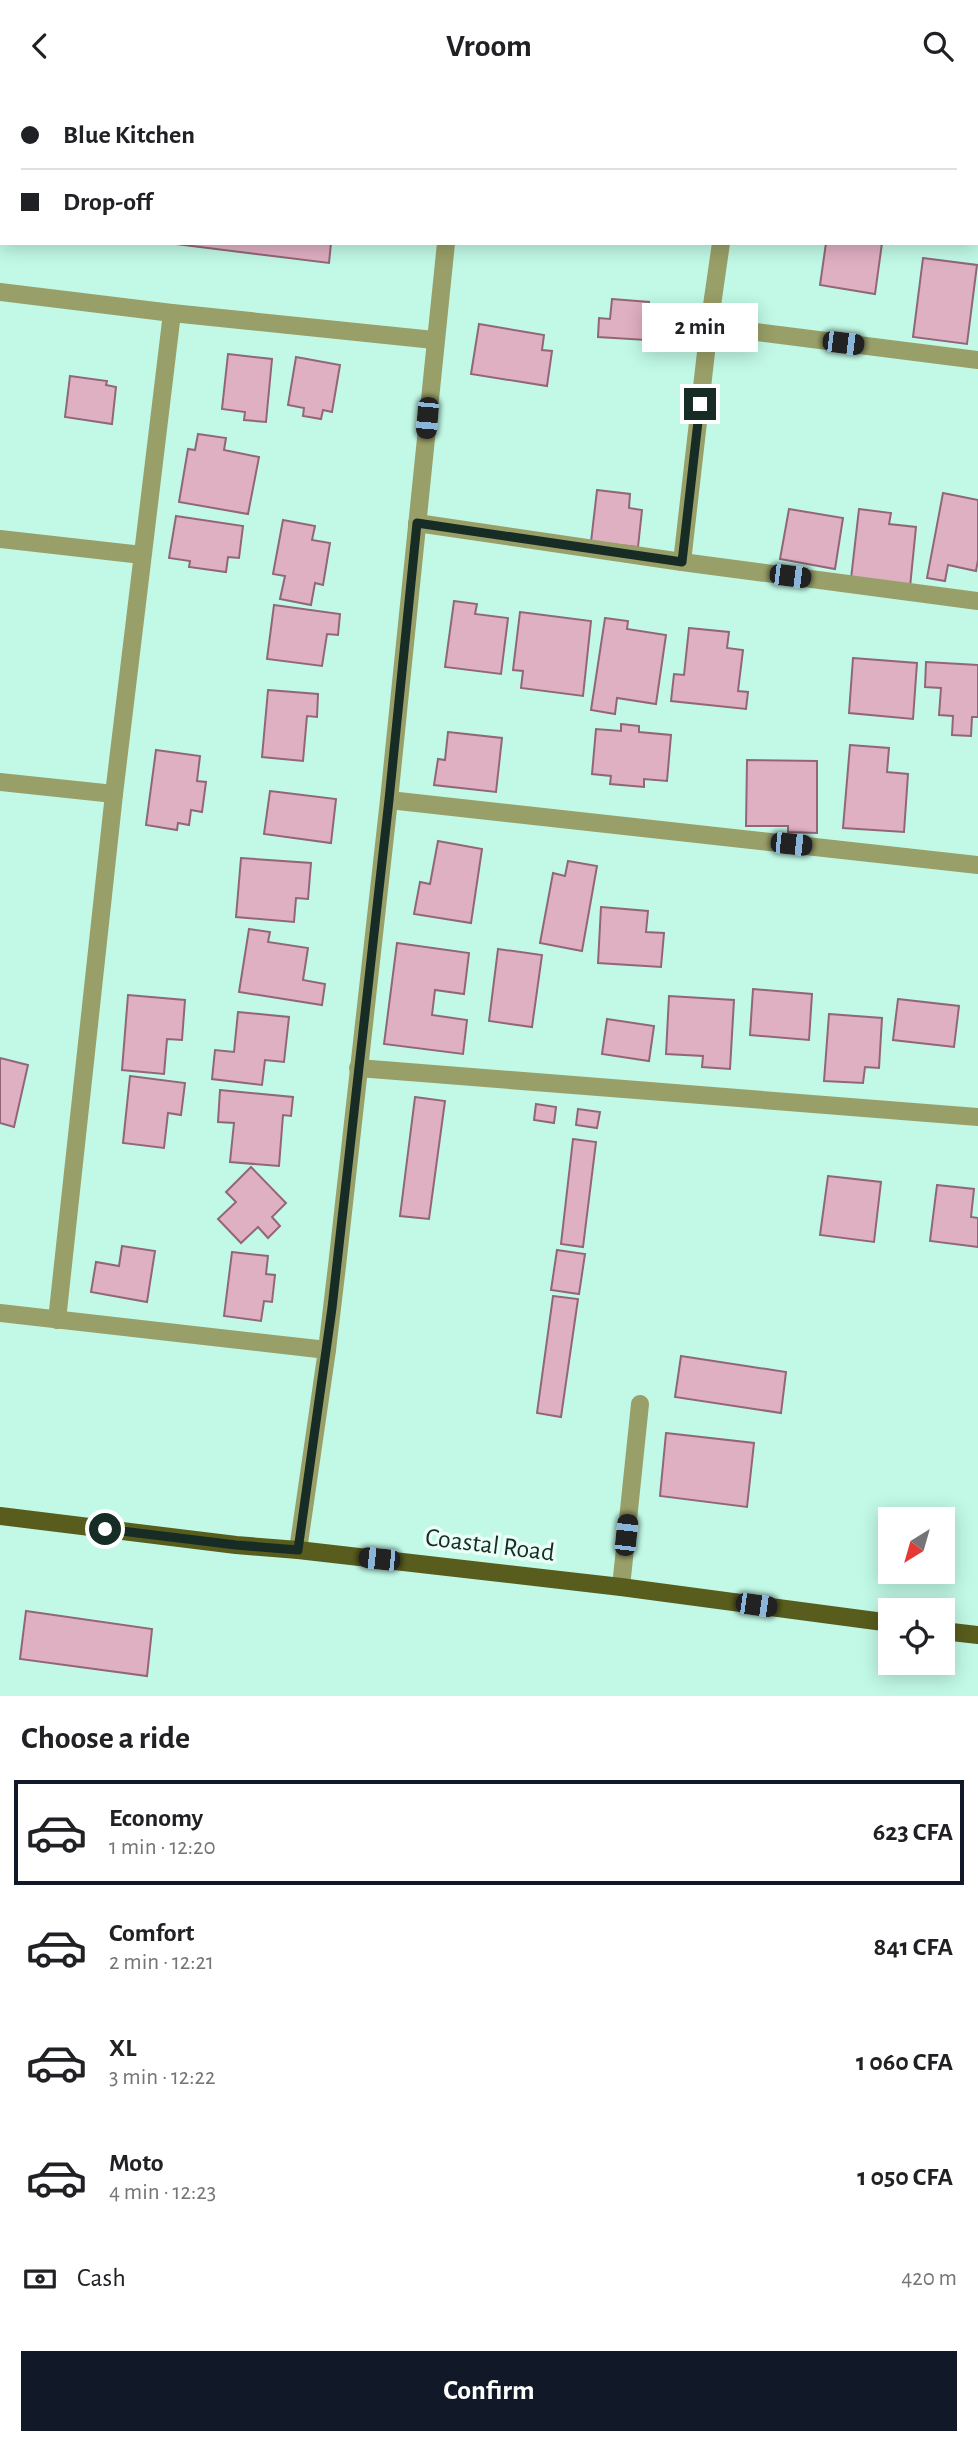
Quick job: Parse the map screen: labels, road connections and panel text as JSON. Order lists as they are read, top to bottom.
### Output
{
  "streets": {
    "main road": ["Coastal Road"]
  },
  "north": "bottom left",
  "page": {
    "header": "Vroom",
    "banner": ["Blue Kitchen", "Drop-off"],
    "bubble": "2 min",
    "heading": "Choose a ride",
    "list": [
      {
        "name": "Economy",
        "note": "1 min · 12:20",
        "value": "623 CFA"
      },
      {
        "name": "Comfort",
        "note": "2 min · 12:21",
        "value": "841 CFA"
      },
      {
        "name": "XL",
        "note": "3 min · 12:22",
        "value": "1 060 CFA"
      },
      {
        "name": "Moto",
        "note": "4 min · 12:23",
        "value": "1 050 CFA"
      }
    ],
    "pay": ["Cash", "420 m"],
    "buttons": "Confirm"
  }
}
